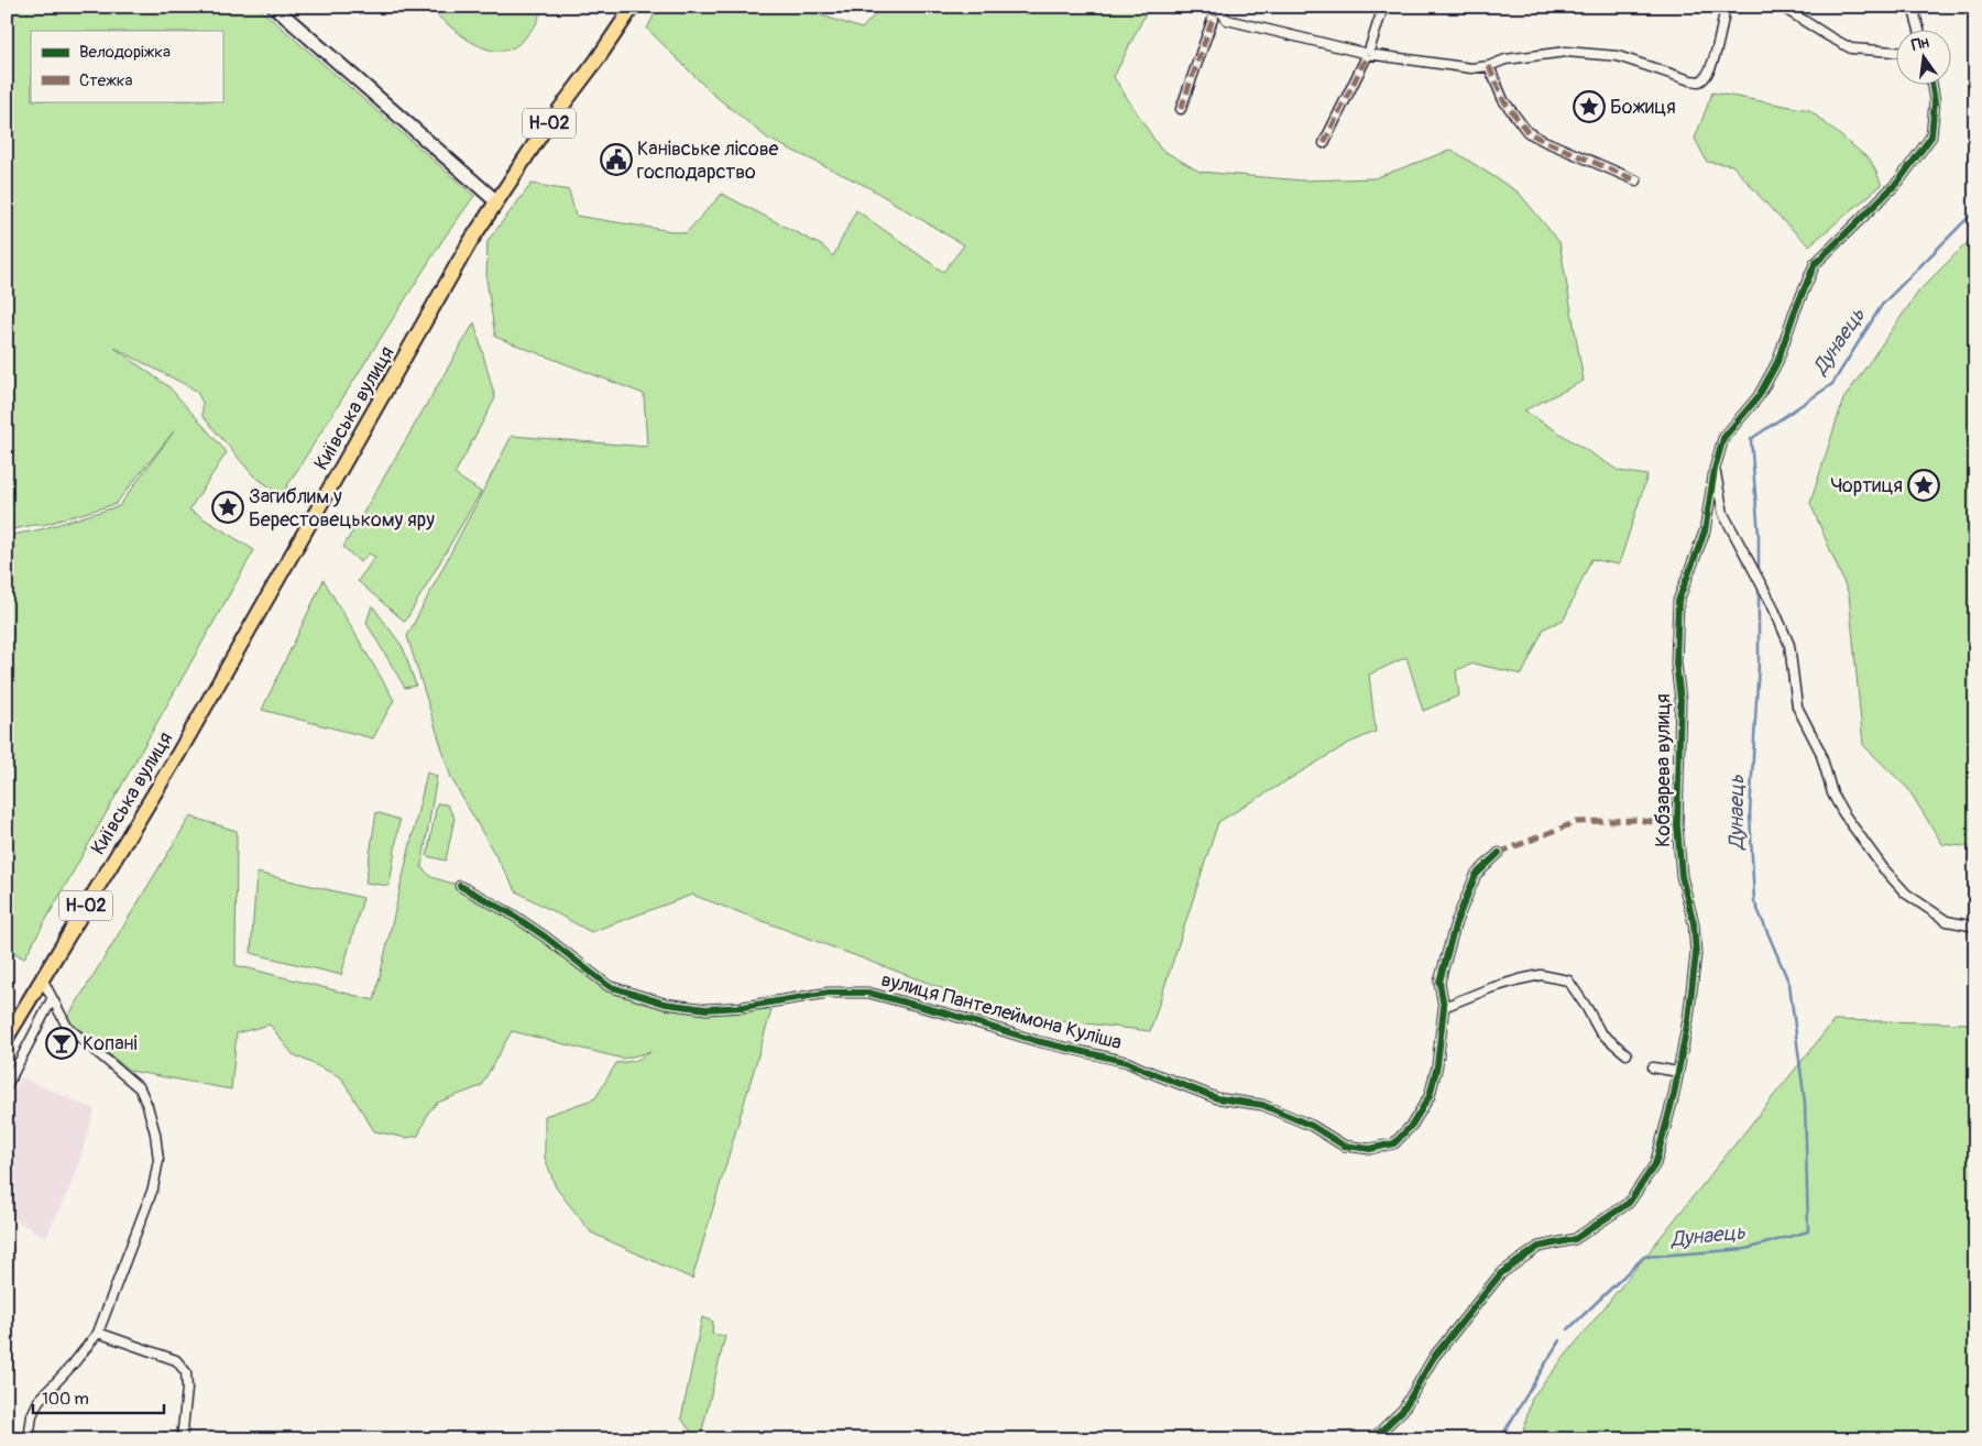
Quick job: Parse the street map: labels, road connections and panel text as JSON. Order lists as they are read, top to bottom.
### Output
{
  "streets": {
    "main road": ["Н-02", "Київська вулиця"],
    "street": ["Кобзарева вулиця", "вулиця Пантелеймона Куліша"]
  },
  "water": ["Дунаець"],
  "places": {
    "place": ["Божиця", "Чортиця", "Загиблим у Берестовецькому яру"],
    "public building": ["Канівське лісове господарство"],
    "bar": ["Копані"]
  },
  "legend": ["Велодоріжка", "Стежка"],
  "scale_bar": "100 m",
  "north": "top"
}
